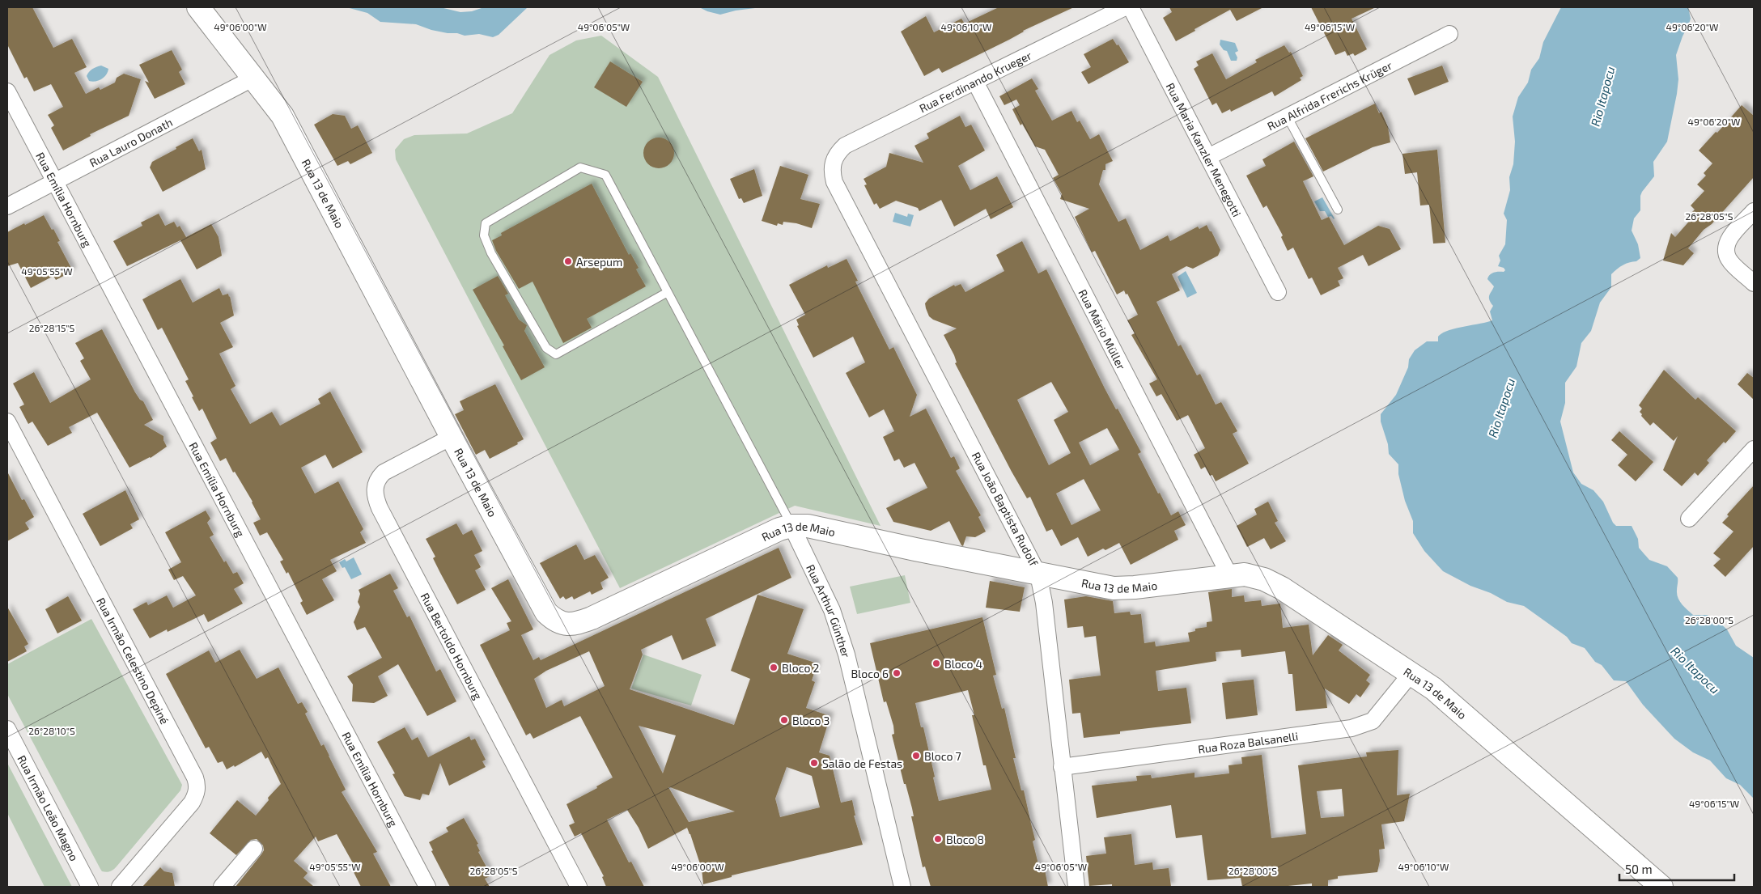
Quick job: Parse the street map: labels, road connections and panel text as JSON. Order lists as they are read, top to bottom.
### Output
{
  "streets": {
    "main road": ["Rua 13 de Maio"],
    "street": [
      "Rua Ferdinando Krueger",
      "Rua Alfrida Frerichs Krüger",
      "Rua Lauro Donath",
      "Rua Maria Kanzler Menegotti",
      "Rua Emília Hornburg",
      "Rua Mário Müller",
      "Rua João Baptista Rudolf",
      "Rua Arthur Günther",
      "Rua Bertoldo Hornburg",
      "Rua Irmão Celestino Depiné",
      "Rua Roza Balsanelli",
      "Rua Irmão Leão Magno"
    ]
  },
  "crossings": [
    ["Rua Ferdinando Krueger", "Rua Mário Müller"],
    ["Rua Ferdinando Krueger", "Rua João Baptista Rudolf"],
    ["Rua Alfrida Frerichs Krüger", "Rua Maria Kanzler Menegotti"],
    ["Rua Lauro Donath", "Rua 13 de Maio"],
    ["Rua Lauro Donath", "Rua Emília Hornburg"],
    ["Rua 13 de Maio", "Rua Mário Müller"],
    ["Rua 13 de Maio", "Rua João Baptista Rudolf"],
    ["Rua 13 de Maio", "Rua Arthur Günther"],
    ["Rua 13 de Maio", "Rua Bertoldo Hornburg"],
    ["Rua 13 de Maio", "Rua Roza Balsanelli"],
    ["Rua João Baptista Rudolf", "Rua Roza Balsanelli"]
  ],
  "water": ["Rio Itapocu"],
  "places": [
    "Arsepum",
    "Bloco 4",
    "Bloco 2",
    "Bloco 6",
    "Bloco 3",
    "Bloco 7",
    "Salão de Festas",
    "Bloco 8"
  ],
  "scale_bar": "50 m",
  "coordinates": [
    "49°06'00\"W",
    "49°06'05\"W",
    "49°06'10\"W",
    "49°06'15\"W",
    "49°06'20\"W",
    "26°28'05\"S",
    "49°05'55\"W",
    "26°28'15\"S",
    "26°28'00\"S",
    "26°28'10\"S"
  ]
}
